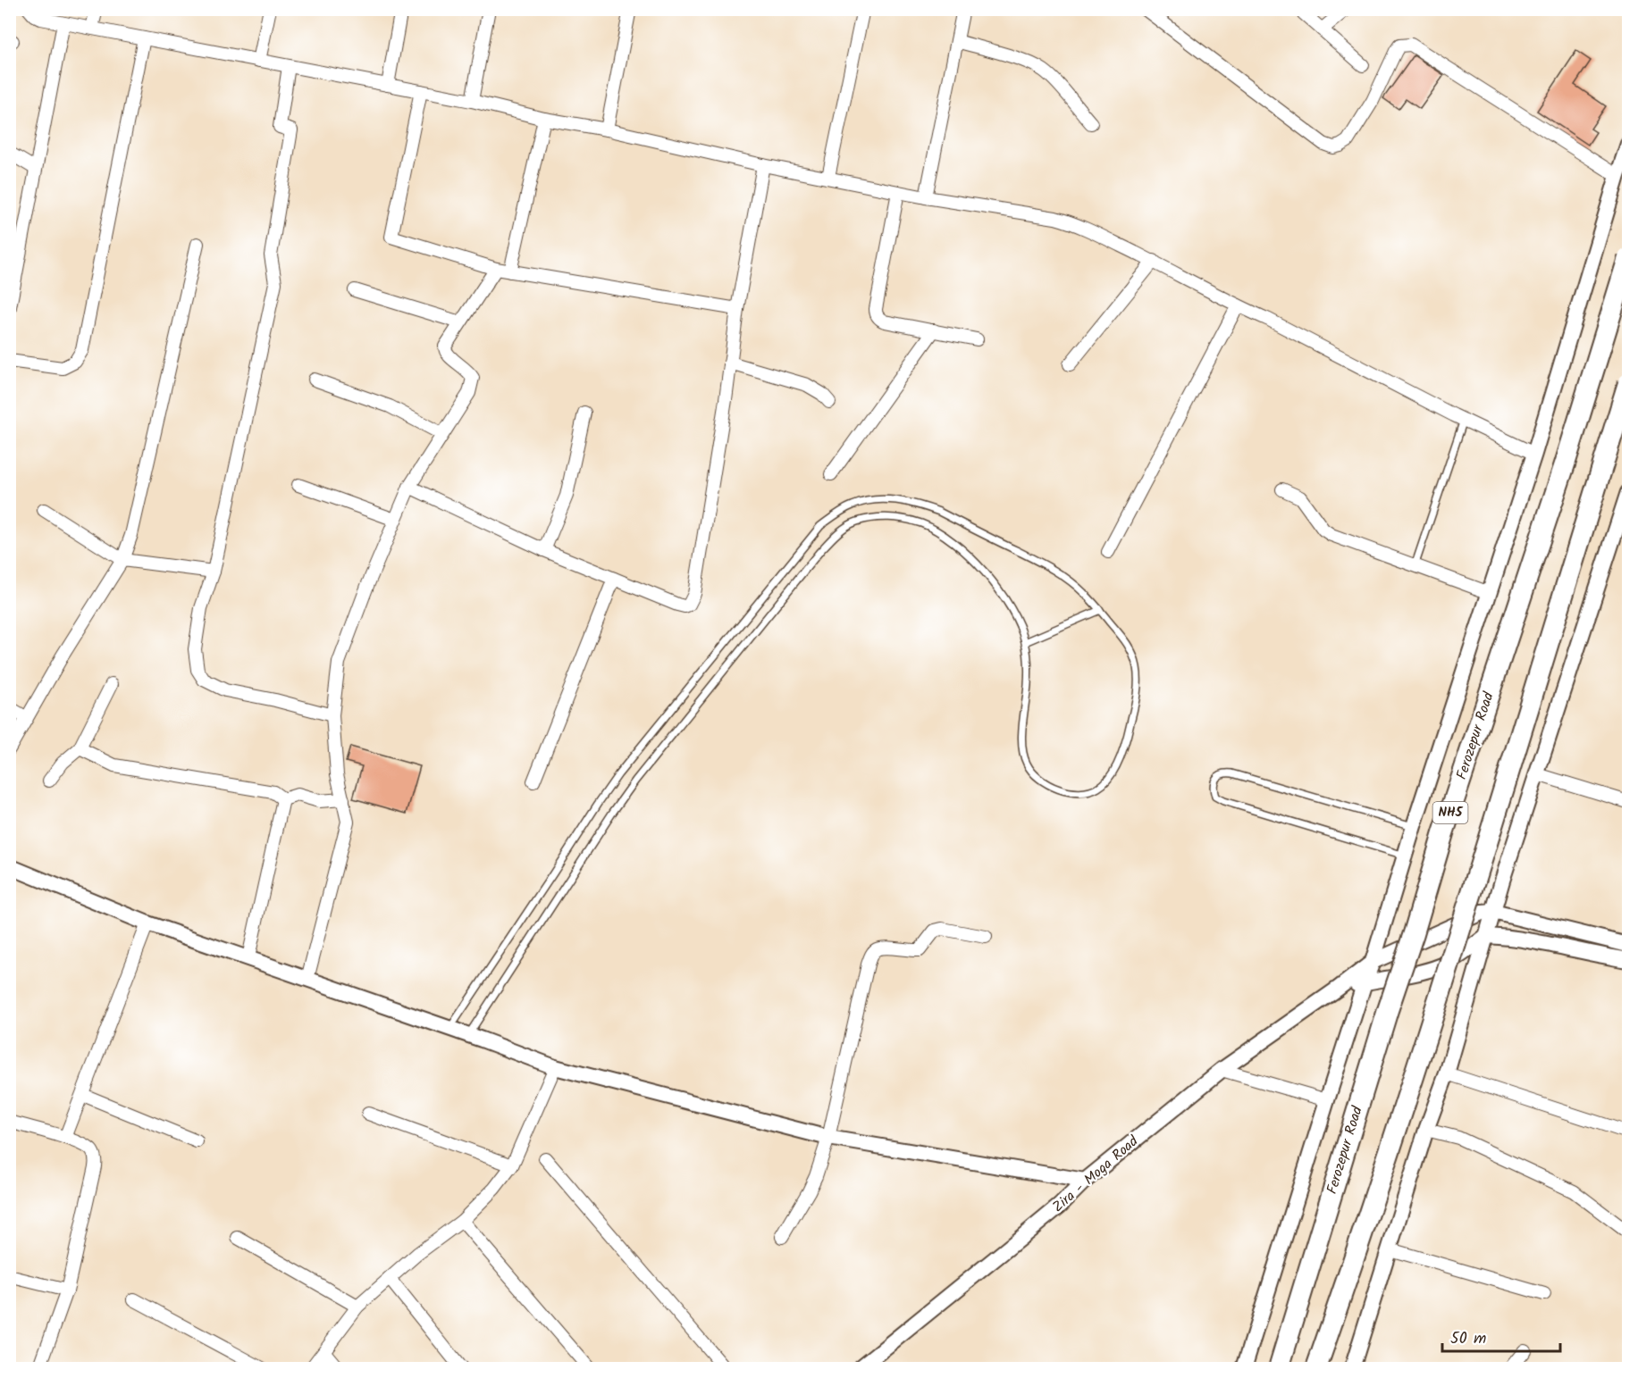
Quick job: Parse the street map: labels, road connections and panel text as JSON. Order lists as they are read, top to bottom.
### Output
{
  "streets": {
    "highway": ["Ferozepur Road", "NH5"],
    "street": ["Zira - Moga Road"]
  },
  "scale_bar": "50 m"
}
